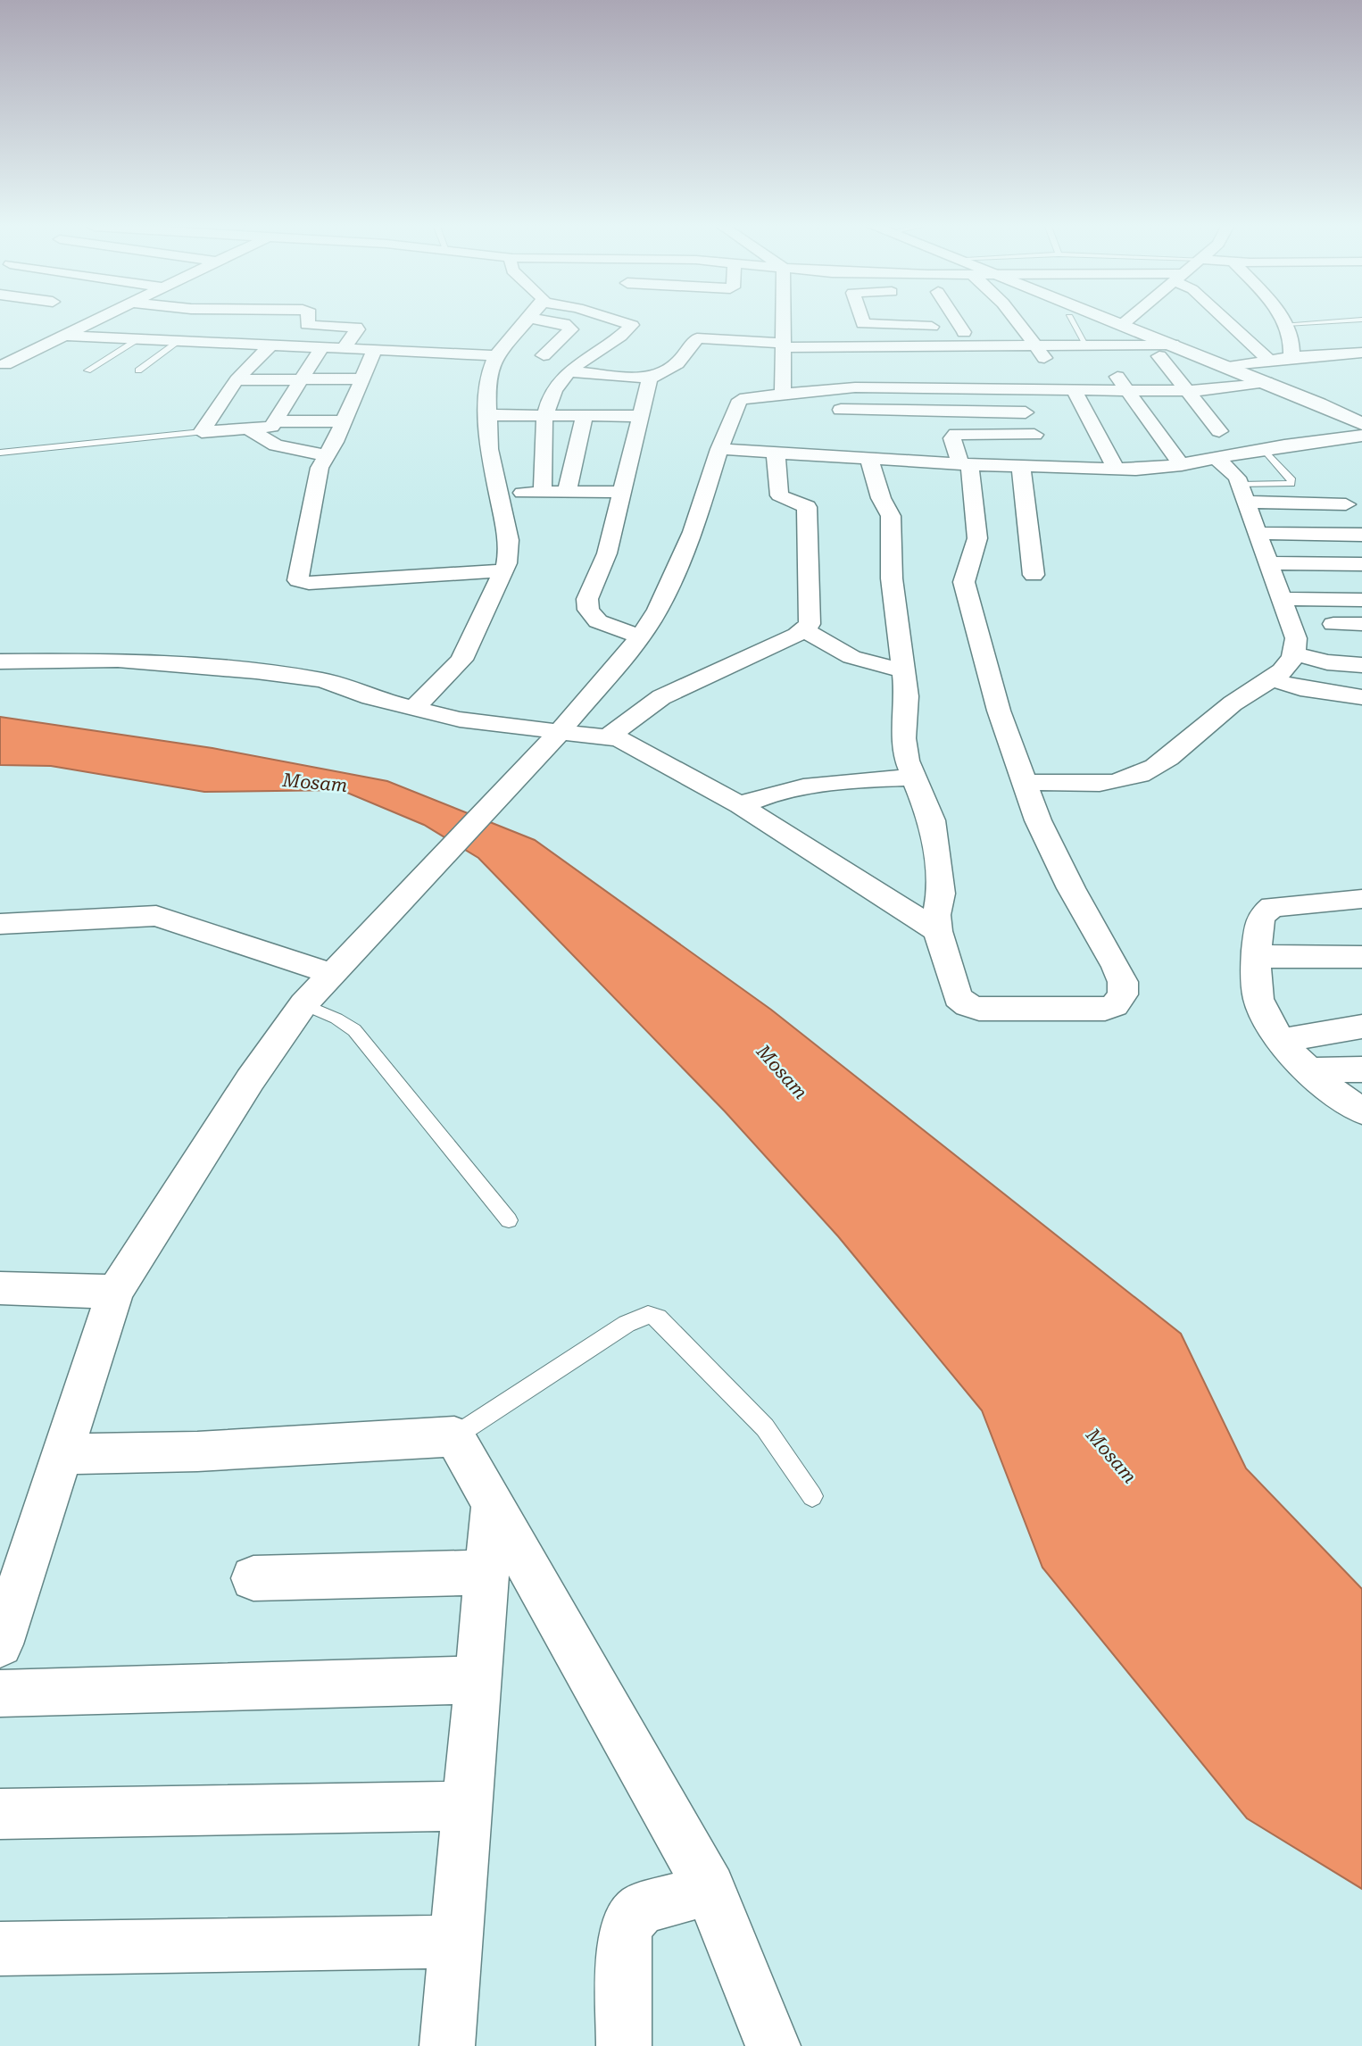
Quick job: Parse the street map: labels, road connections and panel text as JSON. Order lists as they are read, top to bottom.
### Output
{
  "water": ["Mosam"]
}
